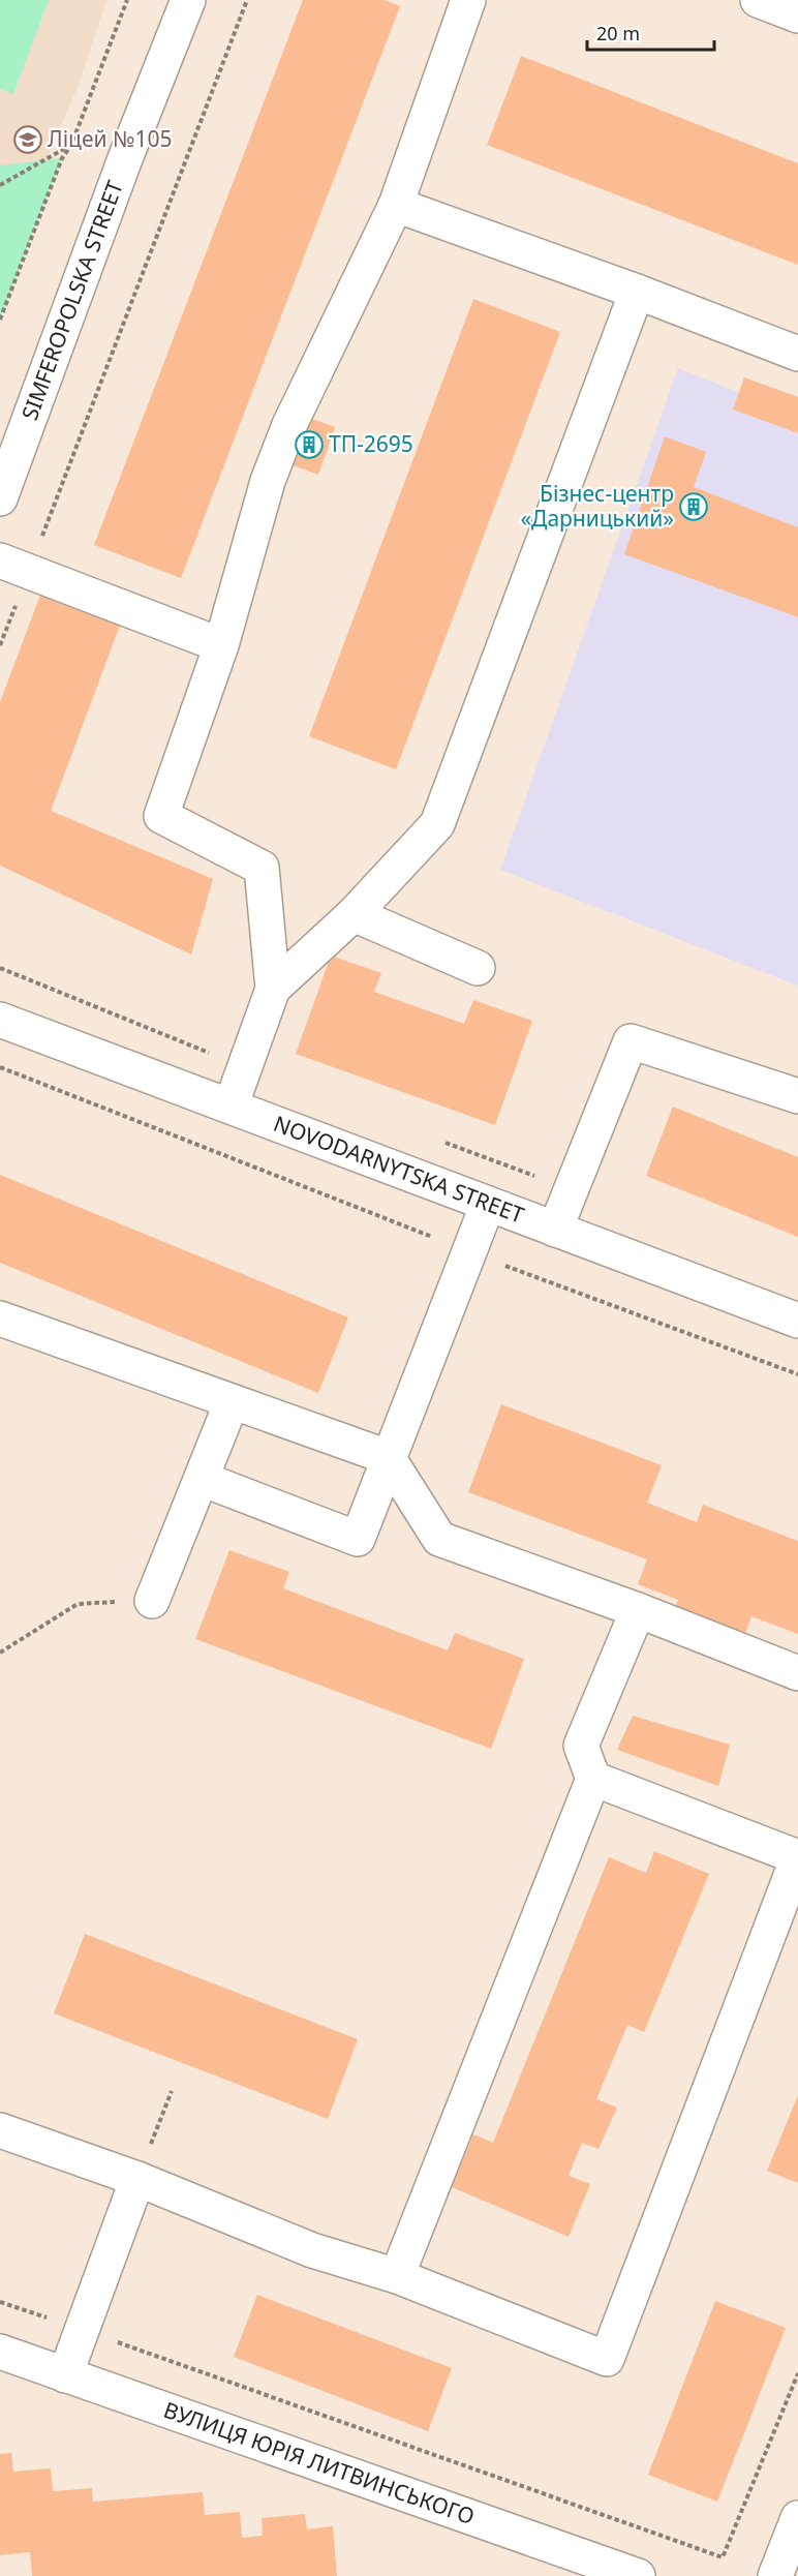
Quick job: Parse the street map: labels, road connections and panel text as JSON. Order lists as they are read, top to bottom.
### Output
{
  "streets": {
    "street": ["SIMFEROPOLSKA STREET", "NOVODARNYTSKA STREET", "ВУЛИЦЯ ЮРІЯ ЛИТВИНСЬКОГО"]
  },
  "places": {
    "school or university": ["Ліцей №105"],
    "building": ["ТП-2695", "Бізнес-центр «Дарницький»"]
  },
  "scale_bar": "20 m"
}
